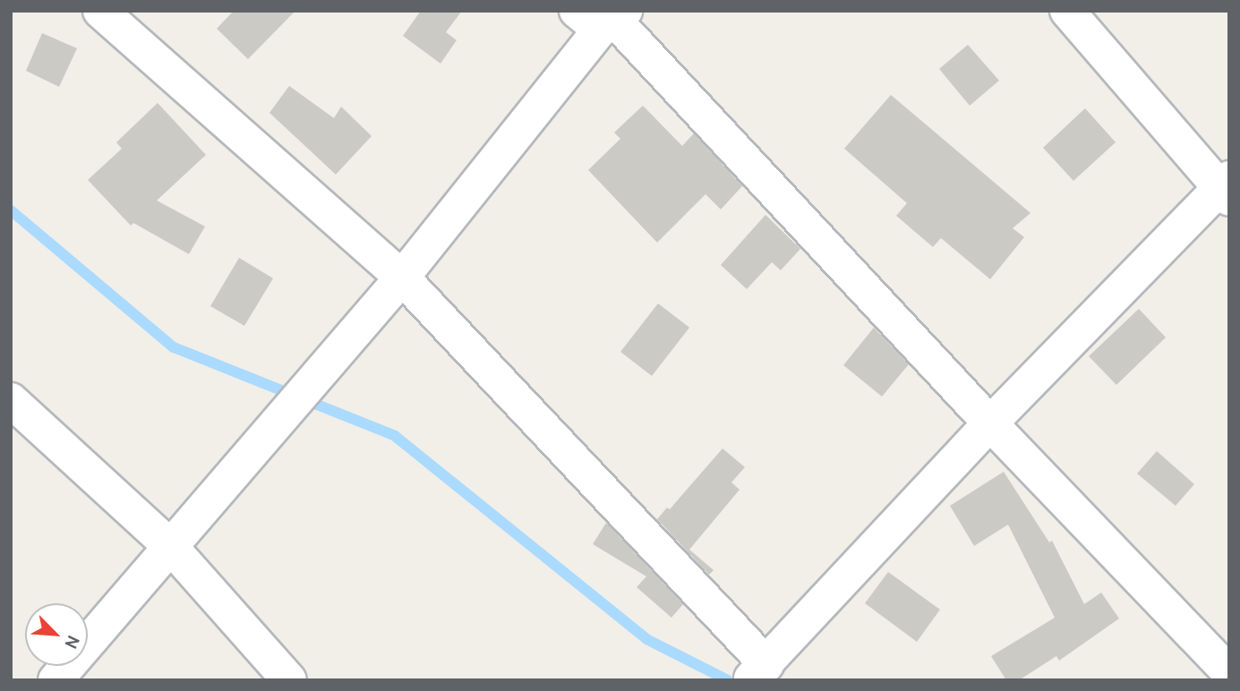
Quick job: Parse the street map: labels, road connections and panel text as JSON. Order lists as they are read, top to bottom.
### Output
{
  "north": "bottom right"
}
